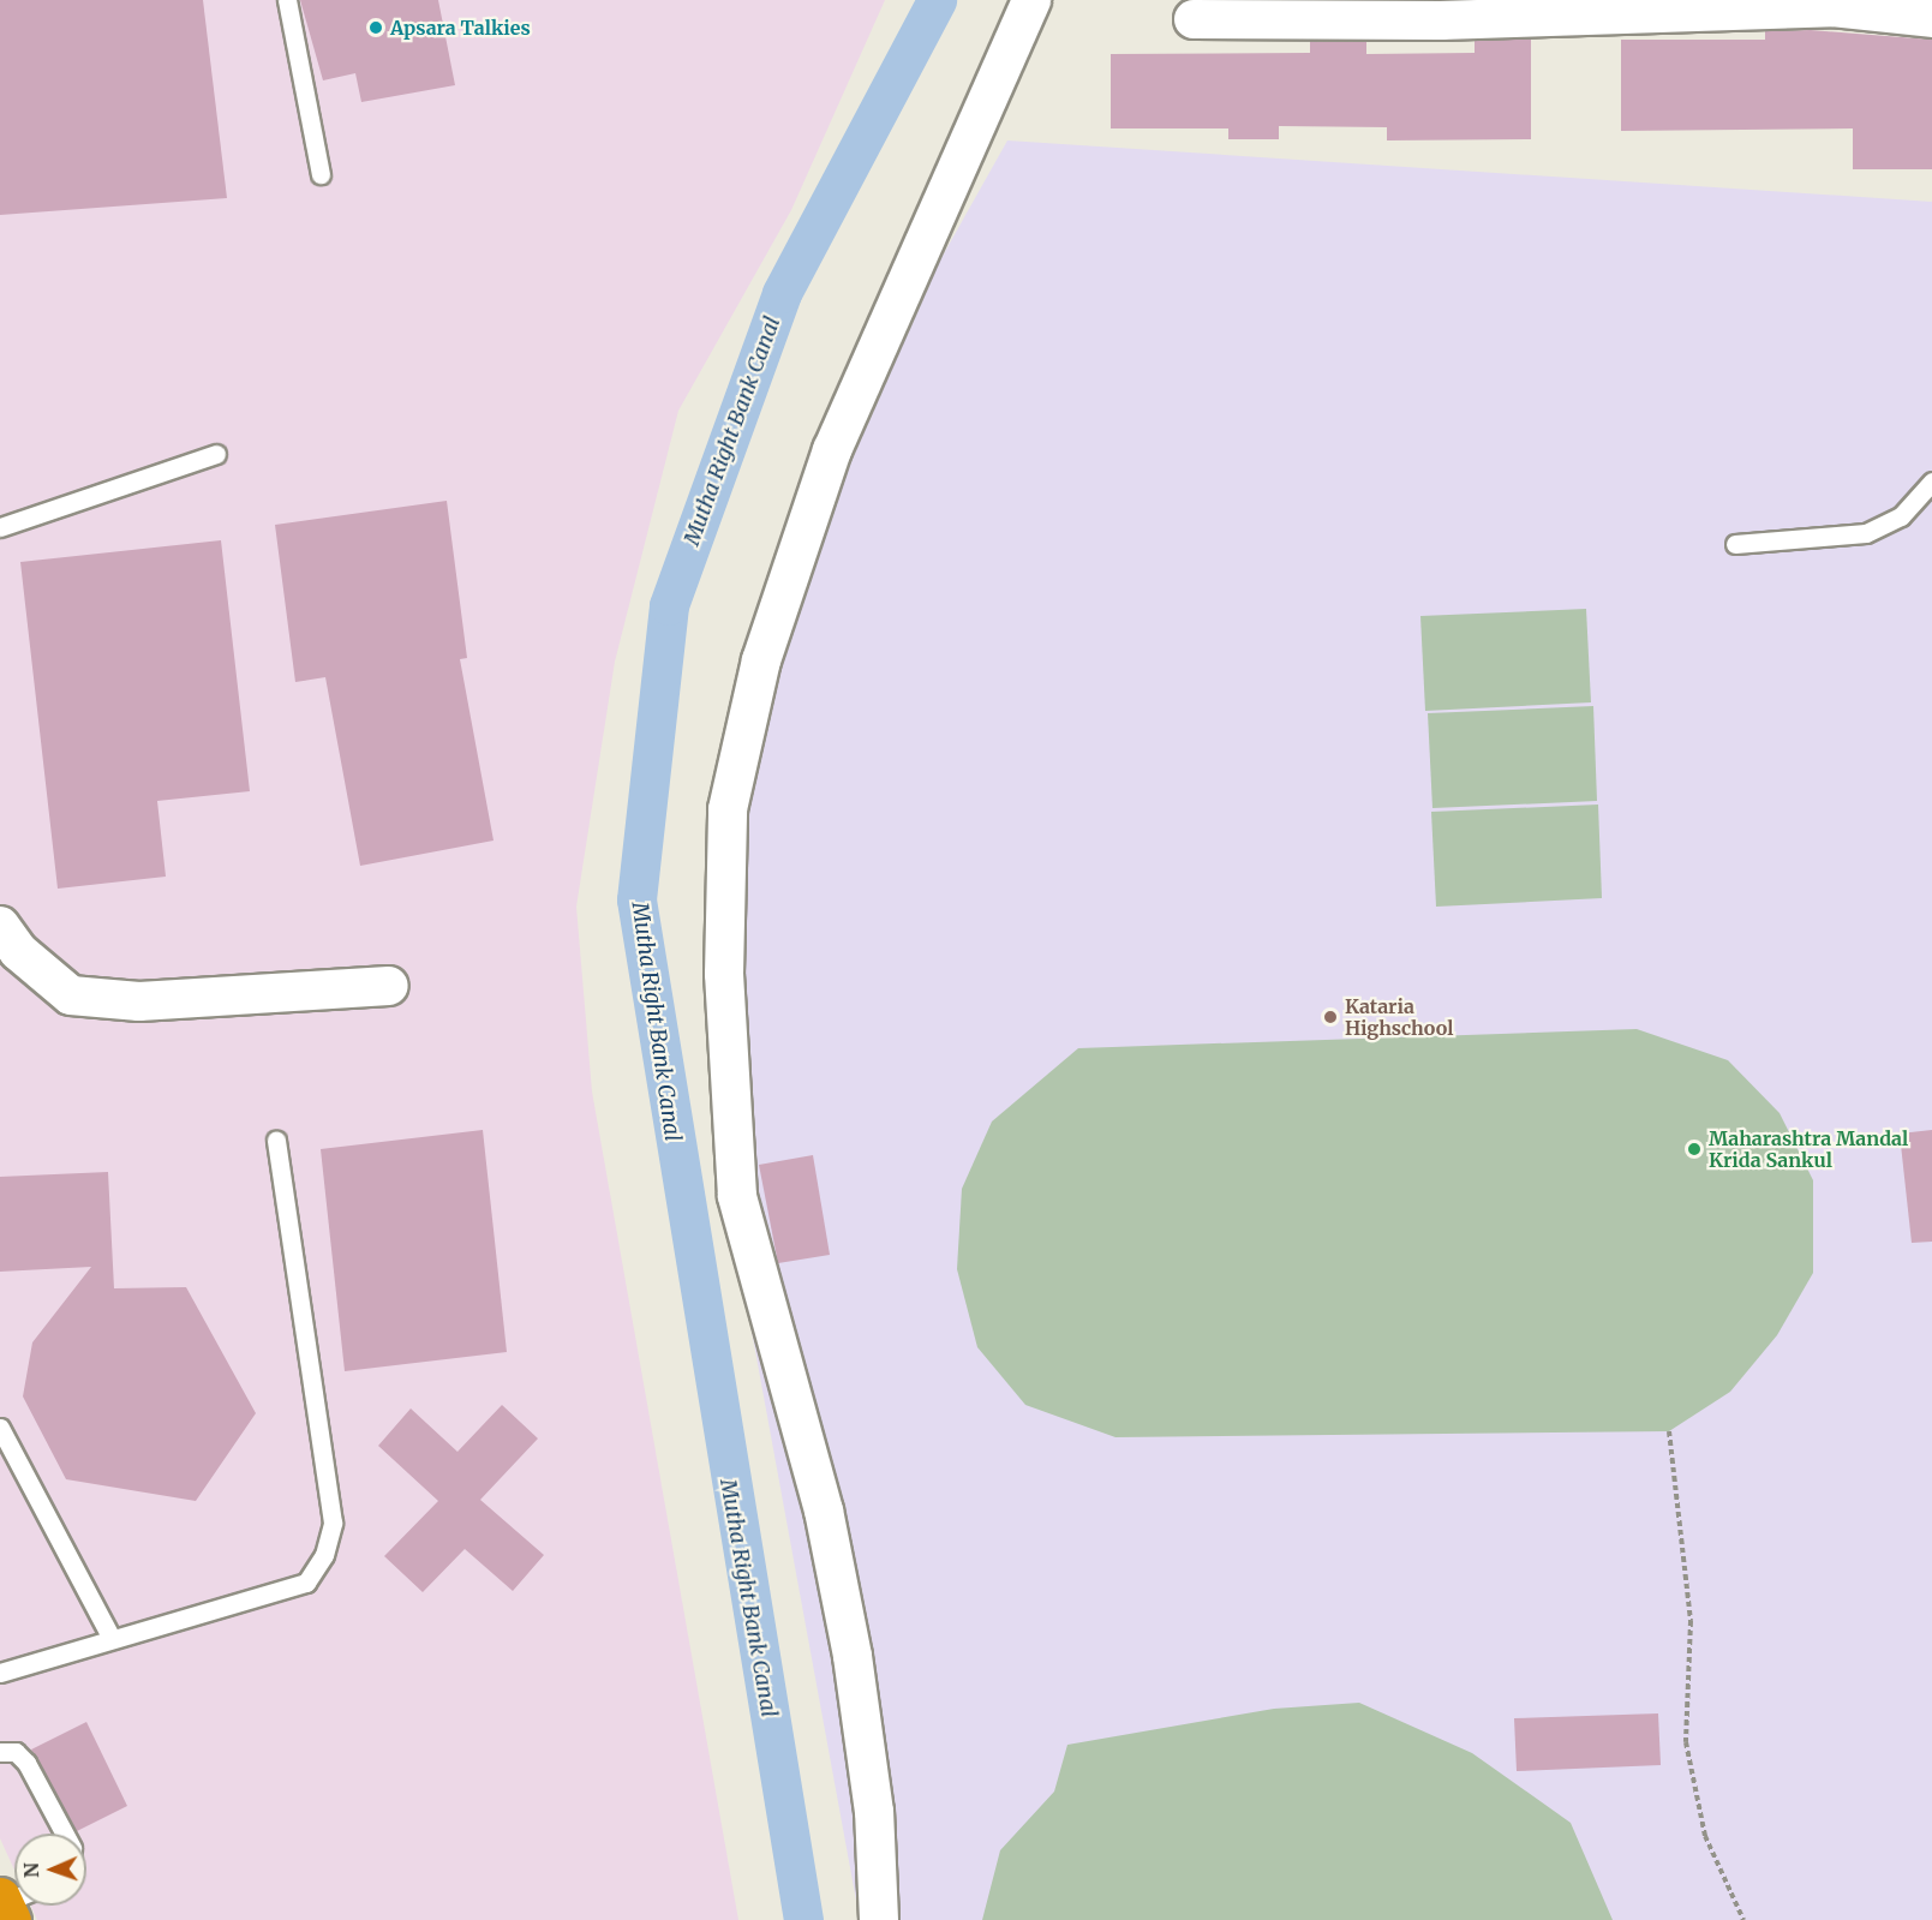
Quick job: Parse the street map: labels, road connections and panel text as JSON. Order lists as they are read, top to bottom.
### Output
{
  "water": ["Mutha Right Bank Canal"],
  "places": ["Apsara Talkies", "Kataria Highschool", "Maharashtra Mandal Krida Sankul"],
  "north": "left"
}
